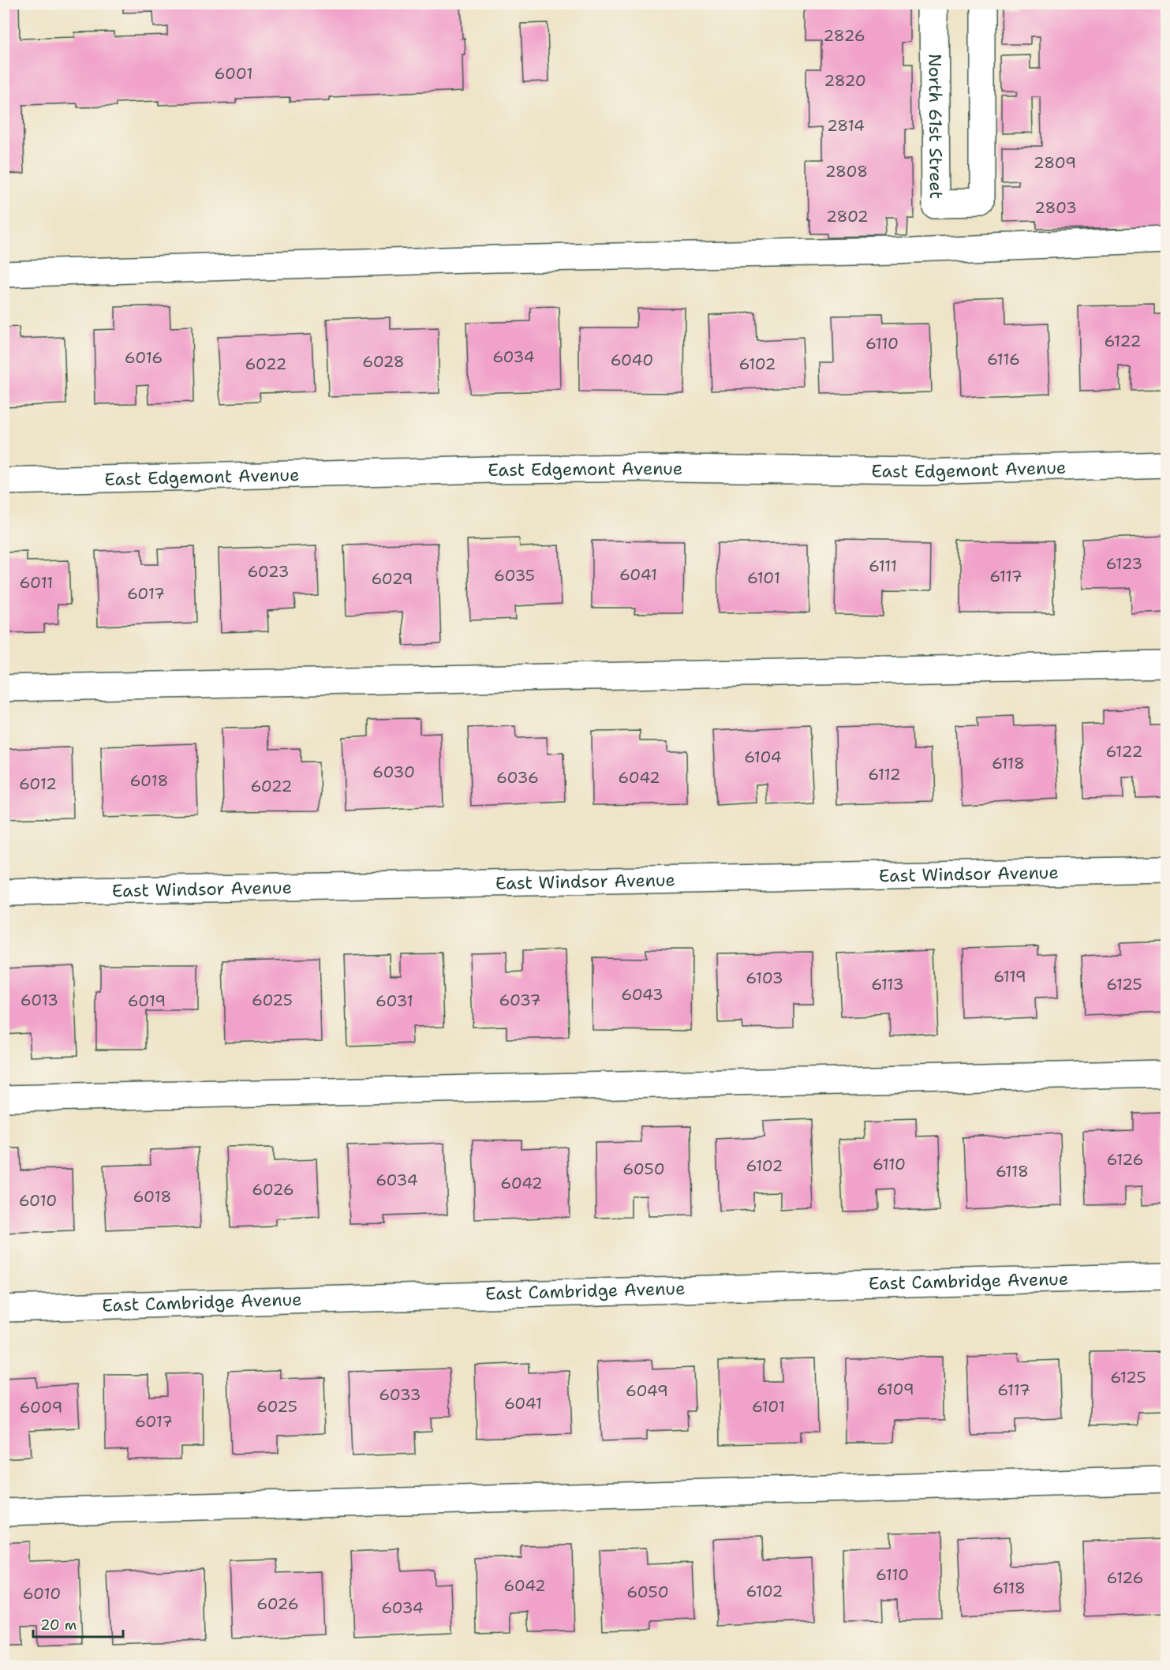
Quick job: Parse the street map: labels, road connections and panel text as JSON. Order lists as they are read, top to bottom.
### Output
{
  "streets": {
    "street": [
      "North 61st Street",
      "East Edgemont Avenue",
      "East Windsor Avenue",
      "East Cambridge Avenue"
    ]
  },
  "house_numbers": [
    "2826",
    "6001",
    "2820",
    "2814",
    "2809",
    "2808",
    "2803",
    "2802",
    "6122",
    "6110",
    "6034",
    "6016",
    "6116",
    "6040",
    "6028",
    "6022",
    "6102",
    "6123",
    "6111",
    "6023",
    "6041",
    "6035",
    "6117",
    "6101",
    "6029",
    "6011",
    "6017",
    "6122",
    "6104",
    "6118",
    "6030",
    "6112",
    "6036",
    "6042",
    "6018",
    "6012",
    "6022",
    "6119",
    "6103",
    "6113",
    "6125",
    "6043",
    "6013",
    "6025",
    "6037",
    "6019",
    "6031",
    "6126",
    "6110",
    "6102",
    "6050",
    "6118",
    "6034",
    "6042",
    "6026",
    "6018",
    "6010",
    "6125",
    "6109",
    "6117",
    "6049",
    "6033",
    "6041",
    "6025",
    "6101",
    "6009",
    "6017",
    "6110",
    "6126",
    "6042",
    "6118",
    "6102",
    "6050",
    "6010",
    "6026",
    "6034"
  ],
  "scale_bar": "20 m"
}
